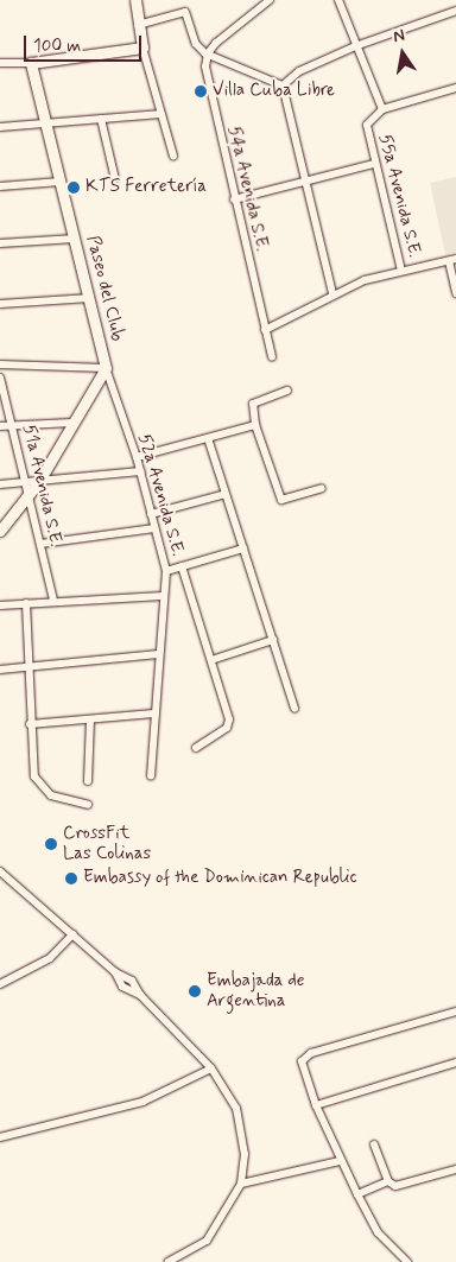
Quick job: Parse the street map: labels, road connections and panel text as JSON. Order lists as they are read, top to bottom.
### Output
{
  "streets": {
    "street": [
      "54a Avenida S.E.",
      "55a Avenida S.E.",
      "Paseo del Club",
      "51a Avenida S.E.",
      "52a Avenida S.E."
    ]
  },
  "crossings": [
    ["Paseo del Club", "51a Avenida S.E."],
    ["Paseo del Club", "52a Avenida S.E."]
  ],
  "places": [
    "Villa Cuba Libre",
    "KTS Ferretería",
    "CrossFit Las Colinas",
    "Embassy of the Dominican Republic",
    "Embajada de Argentina"
  ],
  "scale_bar": "100 m",
  "north": "top"
}
